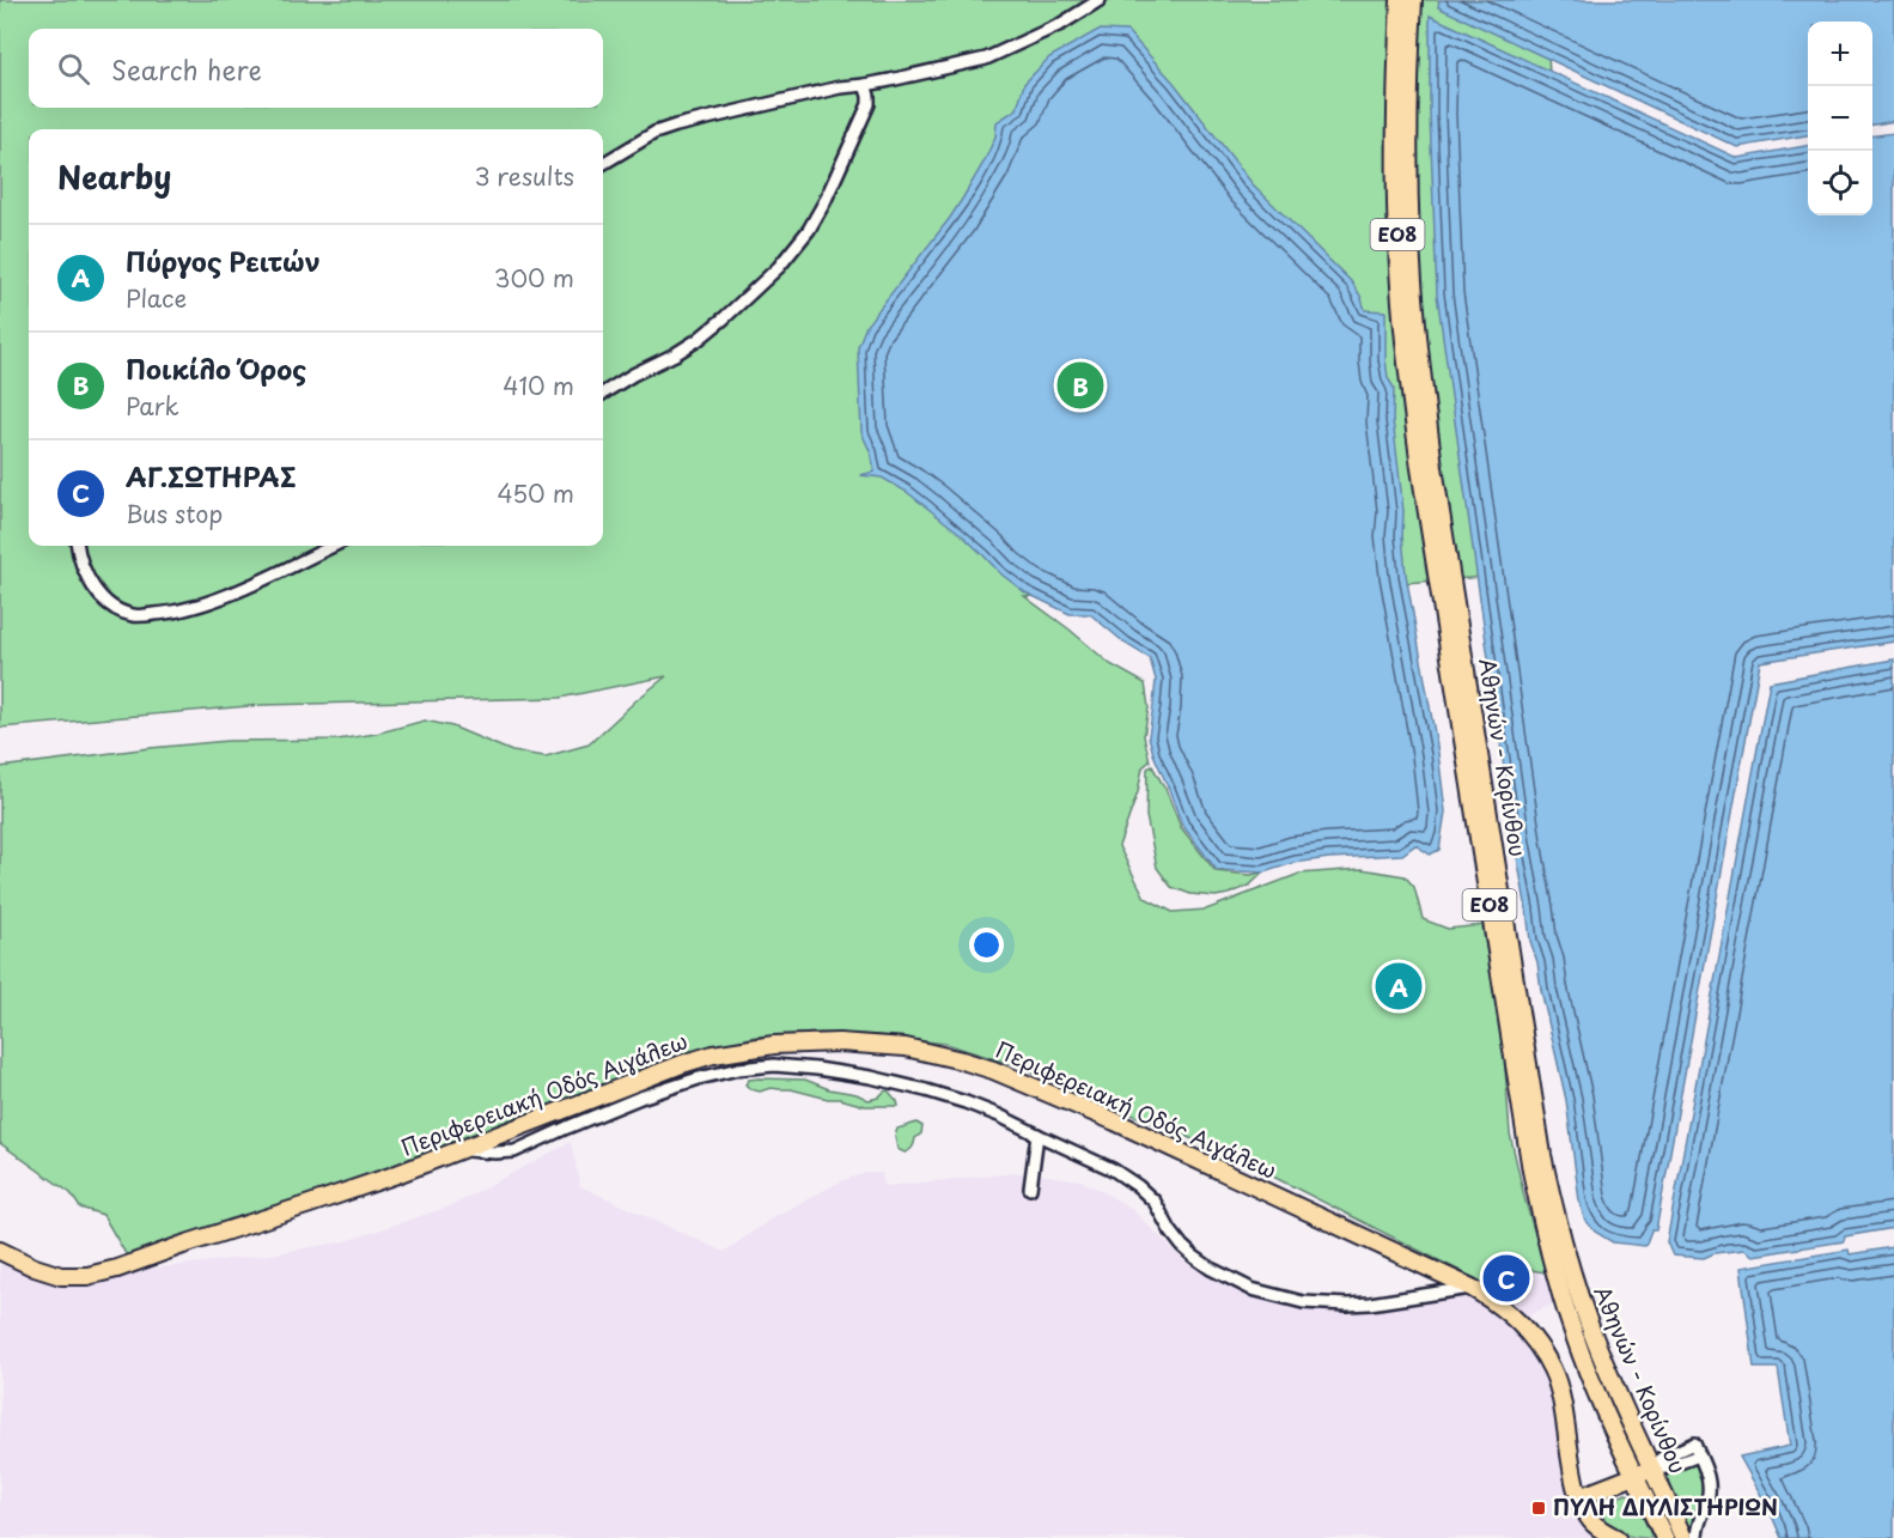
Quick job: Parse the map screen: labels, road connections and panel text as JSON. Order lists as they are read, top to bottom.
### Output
{
  "streets": {
    "highway": ["ΕΟ8", "Αθηνών - Κορίνθου", "Περιφερειακή Οδός Αιγάλεω"]
  },
  "places": {
    "transit": ["ΠΥΛΗ ΔΙΥΛΙΣΤΗΡΙΩΝ"]
  },
  "page": {
    "map_buttons": ["+", "−"],
    "search": "Search here",
    "heading": ["Nearby", "3 results"],
    "list": [
      {
        "mark": "A",
        "name": "Πύργος Ρειτών",
        "note": "Place",
        "value": "300 m"
      },
      {
        "mark": "B",
        "name": "Ποικίλο Όρος",
        "note": "Park",
        "value": "410 m"
      },
      {
        "mark": "C",
        "name": "ΑΓ.ΣΩΤΗΡΑΣ",
        "note": "Bus stop",
        "value": "450 m"
      }
    ],
    "pins": ["B", "A", "C"]
  }
}
